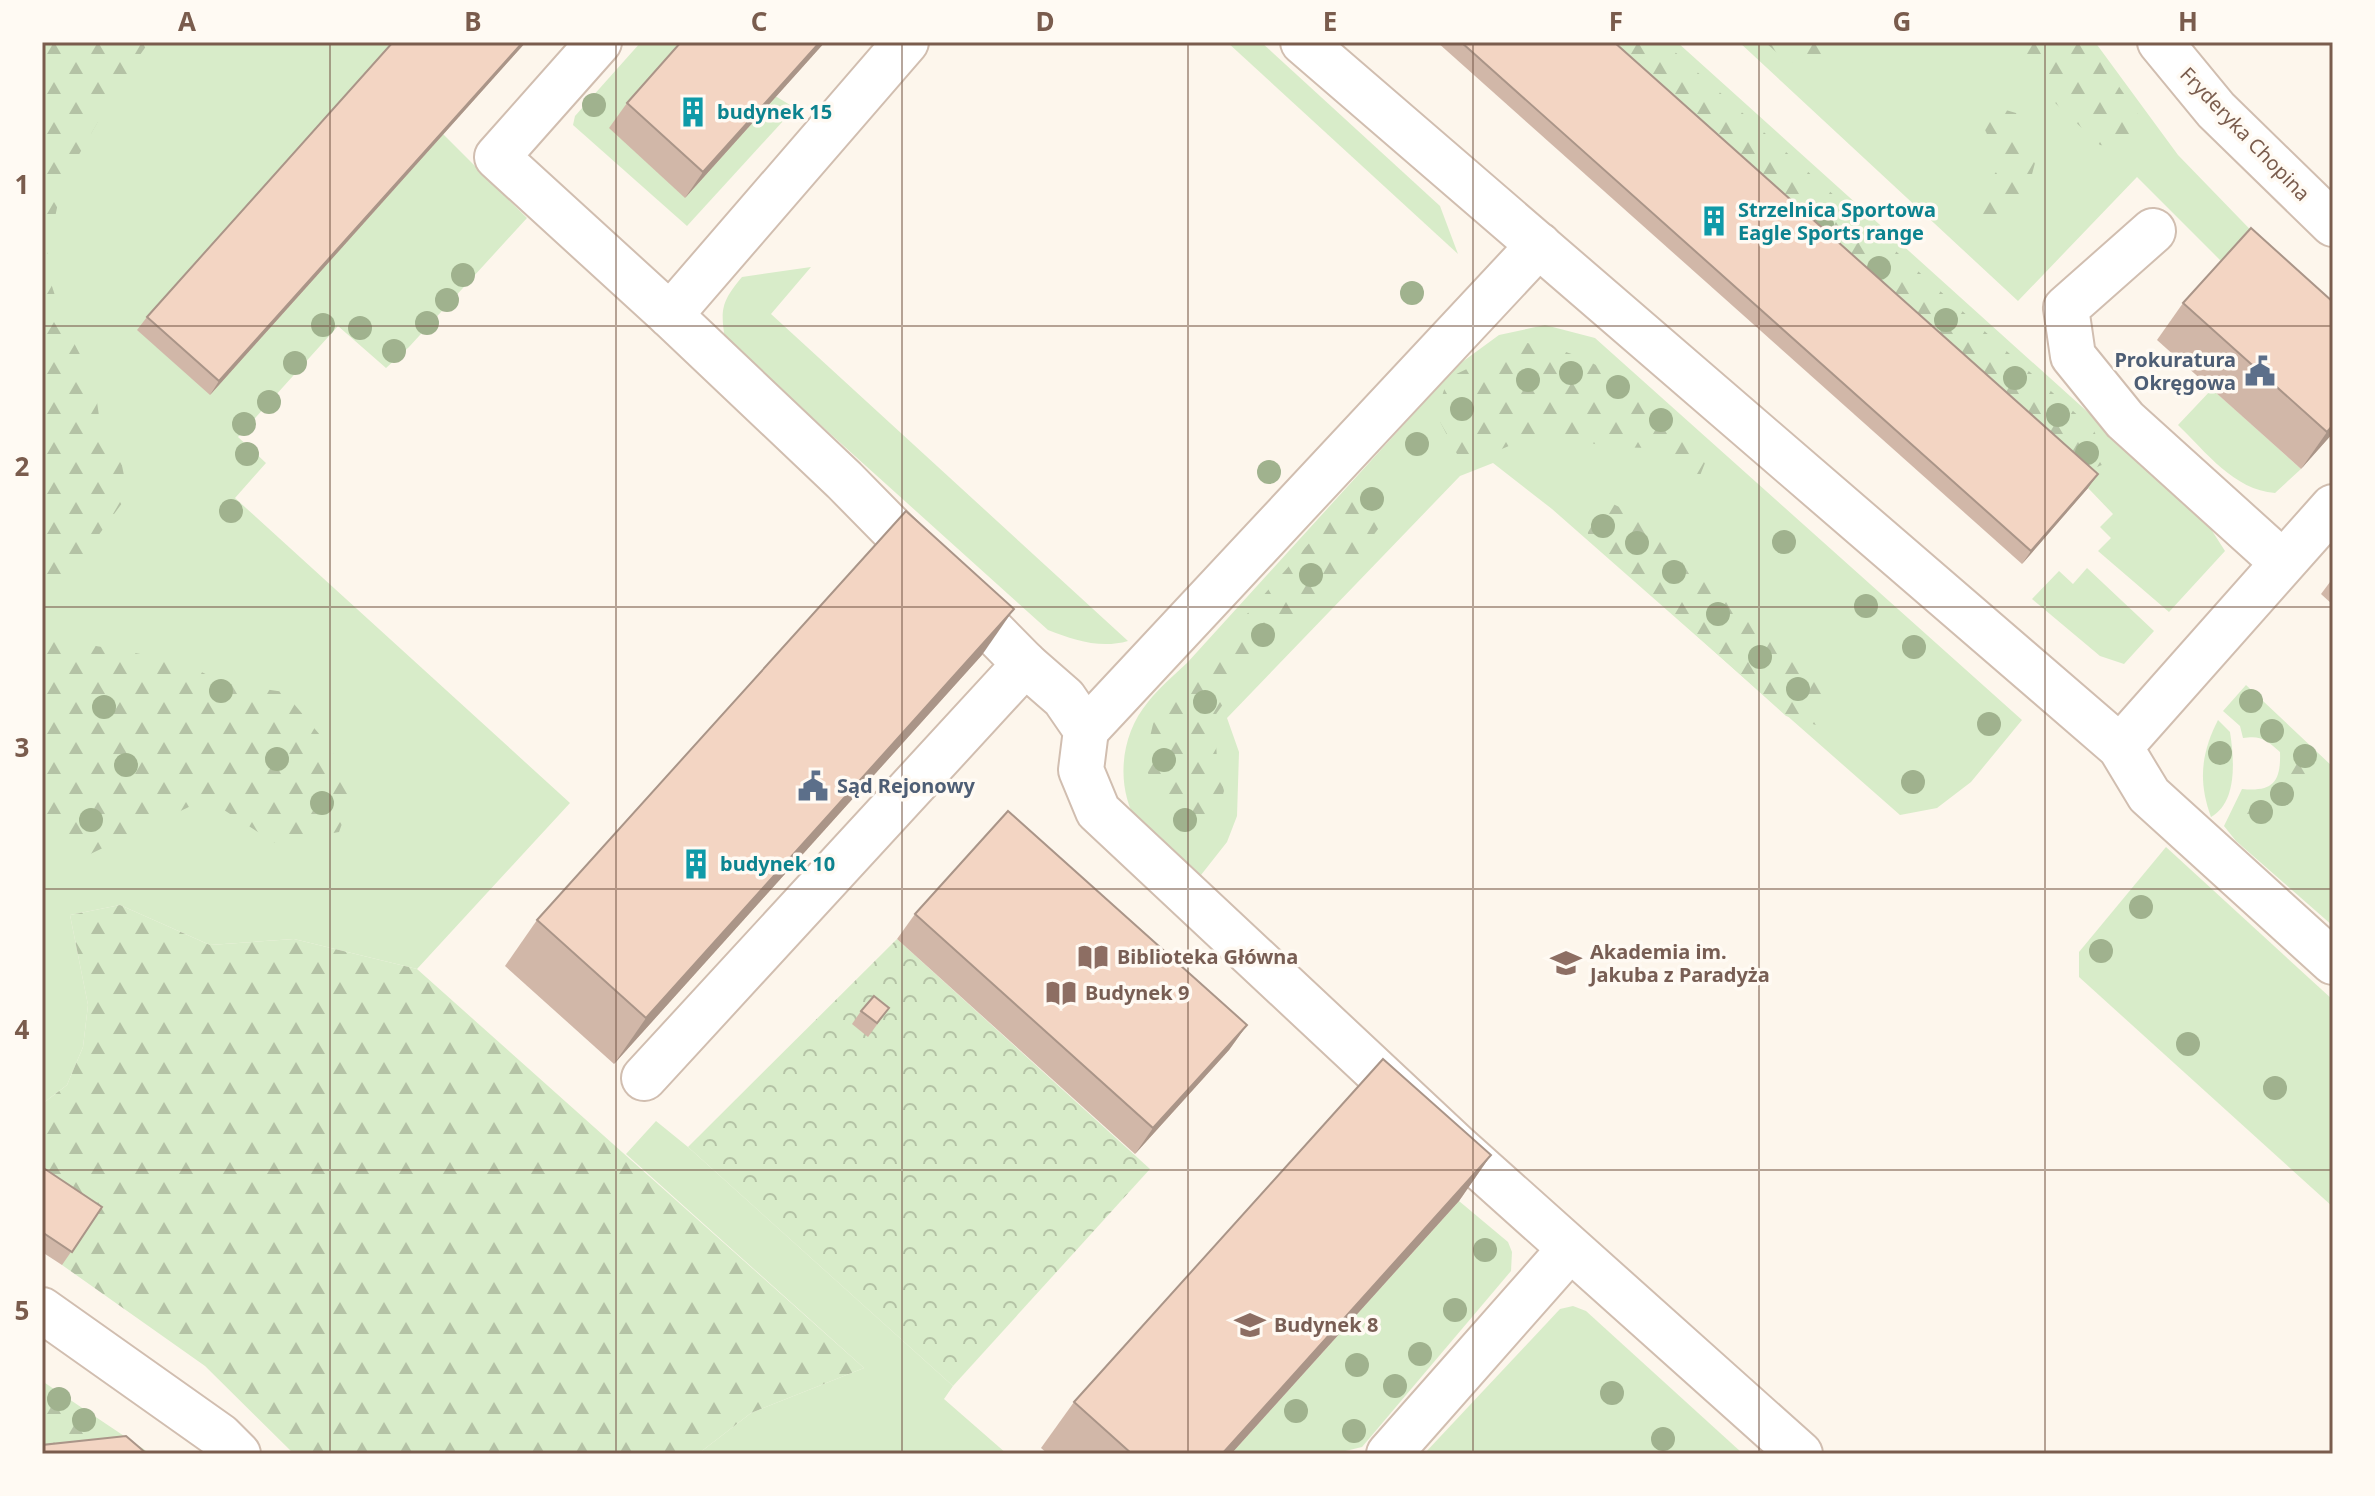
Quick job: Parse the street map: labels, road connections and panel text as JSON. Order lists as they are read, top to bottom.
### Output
{
  "streets": {
    "street": ["Fryderyka Chopina"]
  },
  "places": {
    "building": ["budynek 15", "Strzelnica Sportowa Eagle Sports range", "budynek 10"],
    "public building": ["Prokuratura Okręgowa", "Sąd Rejonowy"],
    "library": ["Biblioteka Główna", "Budynek 9"],
    "school or university": ["Akademia im. Jakuba z Paradyża", "Budynek 8"]
  },
  "grid": {
    "columns": [
      "A",
      "B",
      "C",
      "D",
      "E",
      "F",
      "G",
      "H"
    ],
    "rows": [
      "1",
      "2",
      "3",
      "4",
      "5"
    ]
  }
}
